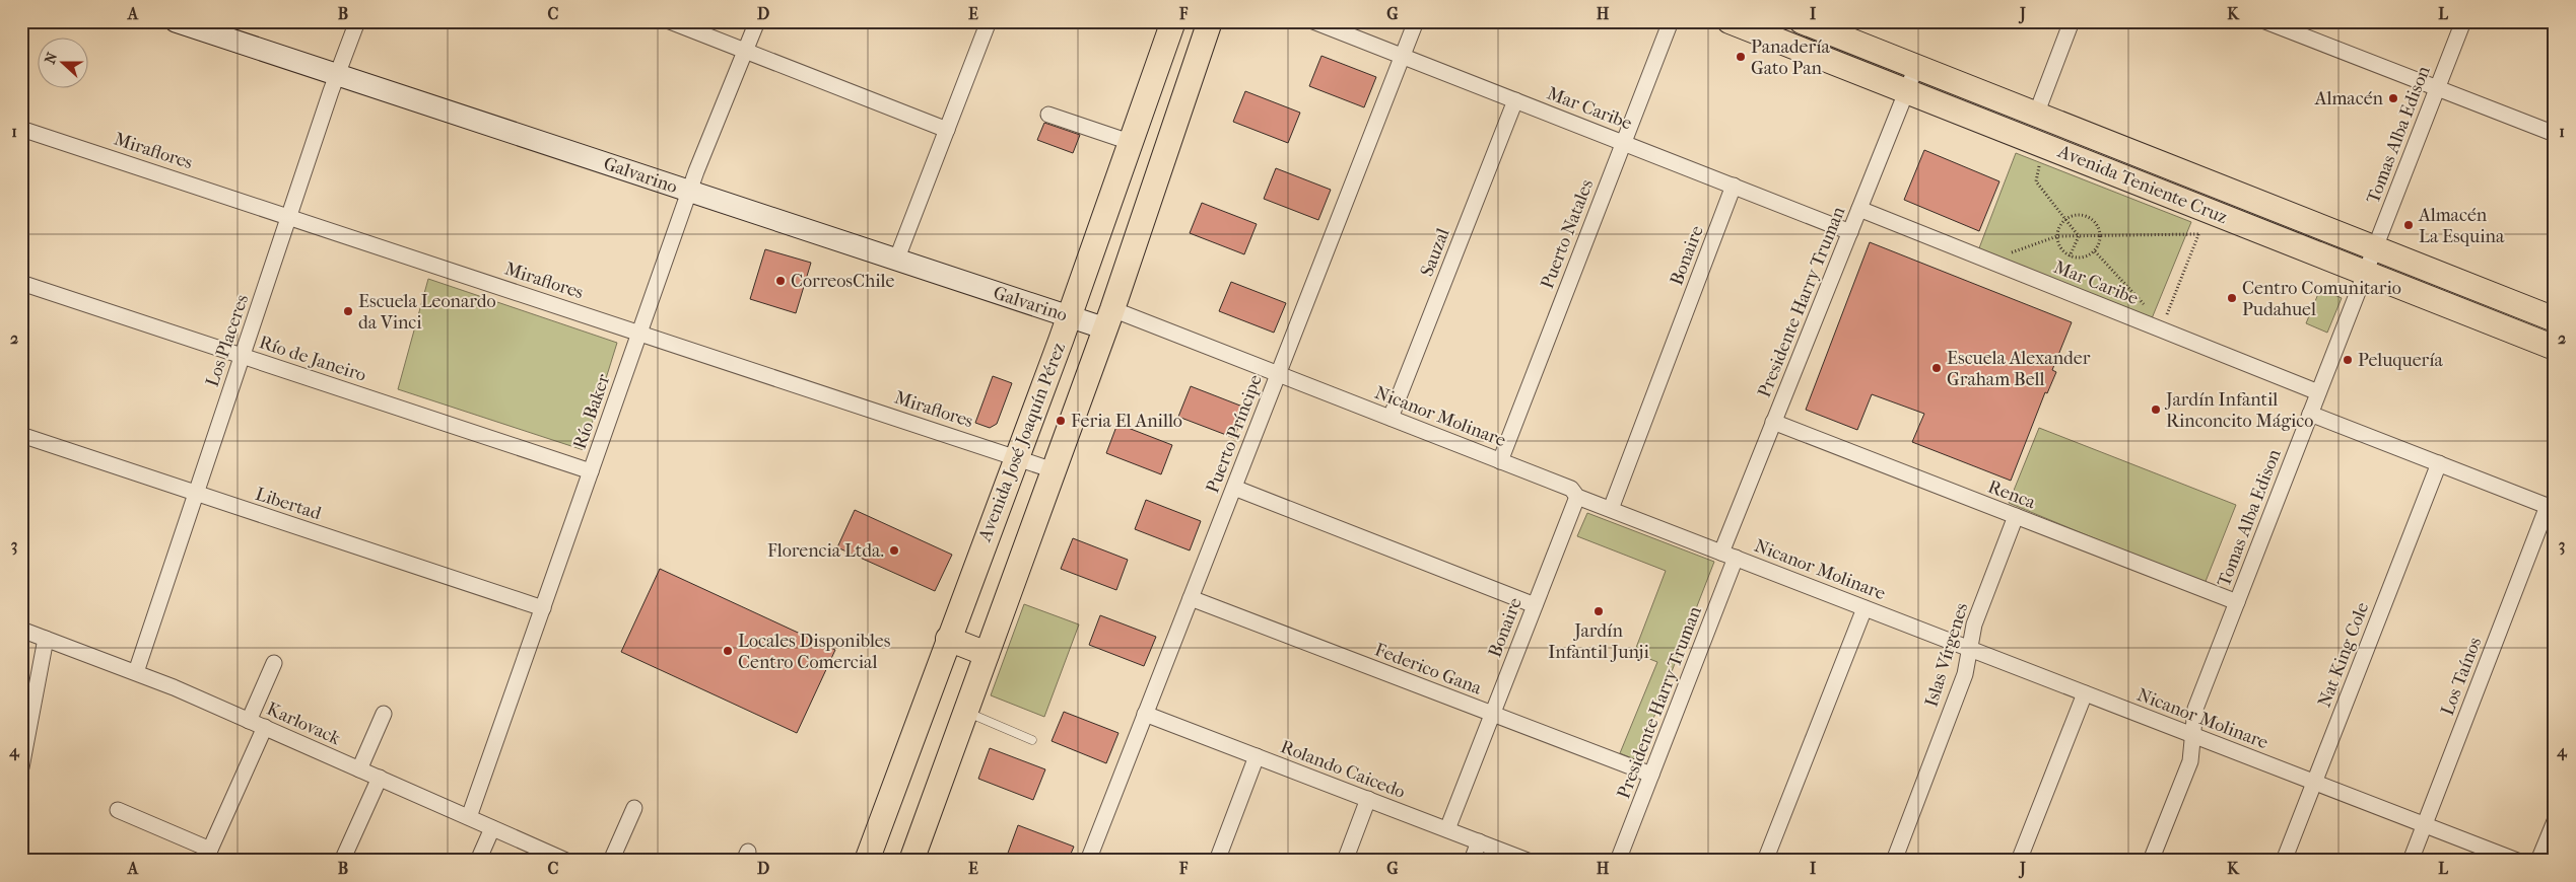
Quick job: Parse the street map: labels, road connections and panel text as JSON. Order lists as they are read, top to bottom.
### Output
{
  "streets": {
    "main road": ["Avenida Teniente Cruz", "Avenida José Joaquín Pérez"],
    "street": [
      "Mar Caribe",
      "Tomas Alba Edison",
      "Miraflores",
      "Galvarino",
      "Puerto Natales",
      "Sauzal",
      "Bonaire",
      "Presidente Harry Truman",
      "Los Placeres",
      "Río de Janeiro",
      "Río Baker",
      "Nicanor Molinare",
      "Puerto Príncipe",
      "Renca",
      "Libertad",
      "Islas Vírgenes",
      "Nat King Cole",
      "Federico Gana",
      "Los Taínos",
      "Karlovack",
      "Rolando Caicedo"
    ]
  },
  "crossings": [
    ["Mar Caribe", "Tomas Alba Edison"],
    ["Mar Caribe", "Puerto Natales"],
    ["Mar Caribe", "Sauzal"],
    ["Mar Caribe", "Bonaire"],
    ["Mar Caribe", "Presidente Harry Truman"],
    ["Mar Caribe", "Puerto Príncipe"],
    ["Tomas Alba Edison", "Avenida Teniente Cruz"],
    ["Tomas Alba Edison", "Nicanor Molinare"],
    ["Tomas Alba Edison", "Renca"],
    ["Miraflores", "Los Placeres"],
    ["Miraflores", "Río Baker"],
    ["Miraflores", "Avenida José Joaquín Pérez"],
    ["Galvarino", "Los Placeres"],
    ["Galvarino", "Río Baker"],
    ["Galvarino", "Nicanor Molinare"],
    ["Galvarino", "Avenida José Joaquín Pérez"],
    ["Avenida Teniente Cruz", "Presidente Harry Truman"],
    ["Puerto Natales", "Nicanor Molinare"],
    ["Sauzal", "Nicanor Molinare"],
    ["Bonaire", "Nicanor Molinare"],
    ["Bonaire", "Federico Gana"],
    ["Bonaire", "Rolando Caicedo"],
    ["Presidente Harry Truman", "Nicanor Molinare"],
    ["Presidente Harry Truman", "Renca"],
    ["Presidente Harry Truman", "Federico Gana"],
    ["Los Placeres", "Río de Janeiro"],
    ["Los Placeres", "Libertad"],
    ["Los Placeres", "Karlovack"],
    ["Río de Janeiro", "Río Baker"],
    ["Río Baker", "Libertad"],
    ["Río Baker", "Karlovack"],
    ["Nicanor Molinare", "Puerto Príncipe"],
    ["Nicanor Molinare", "Avenida José Joaquín Pérez"],
    ["Nicanor Molinare", "Islas Vírgenes"],
    ["Nicanor Molinare", "Nat King Cole"],
    ["Nicanor Molinare", "Los Taínos"],
    ["Puerto Príncipe", "Federico Gana"],
    ["Puerto Príncipe", "Rolando Caicedo"],
    ["Renca", "Islas Vírgenes"]
  ],
  "places": [
    "Panadería Gato Pan",
    "Almacén",
    "Almacén La Esquina",
    "CorreosChile",
    "Centro Comunitario Pudahuel",
    "Escuela Leonardo da Vinci",
    "Peluquería",
    "Escuela Alexander Graham Bell",
    "Jardín Infantil Rinconcito Mágico",
    "Feria El Anillo",
    "Florencia Ltda.",
    "Jardín Infantil Junji",
    "Locales Disponibles Centro Comercial"
  ],
  "north": "left",
  "grid": {
    "columns": [
      "A",
      "B",
      "C",
      "D",
      "E",
      "F",
      "G",
      "H",
      "I",
      "J",
      "K",
      "L"
    ],
    "rows": [
      "1",
      "2",
      "3",
      "4"
    ]
  }
}
